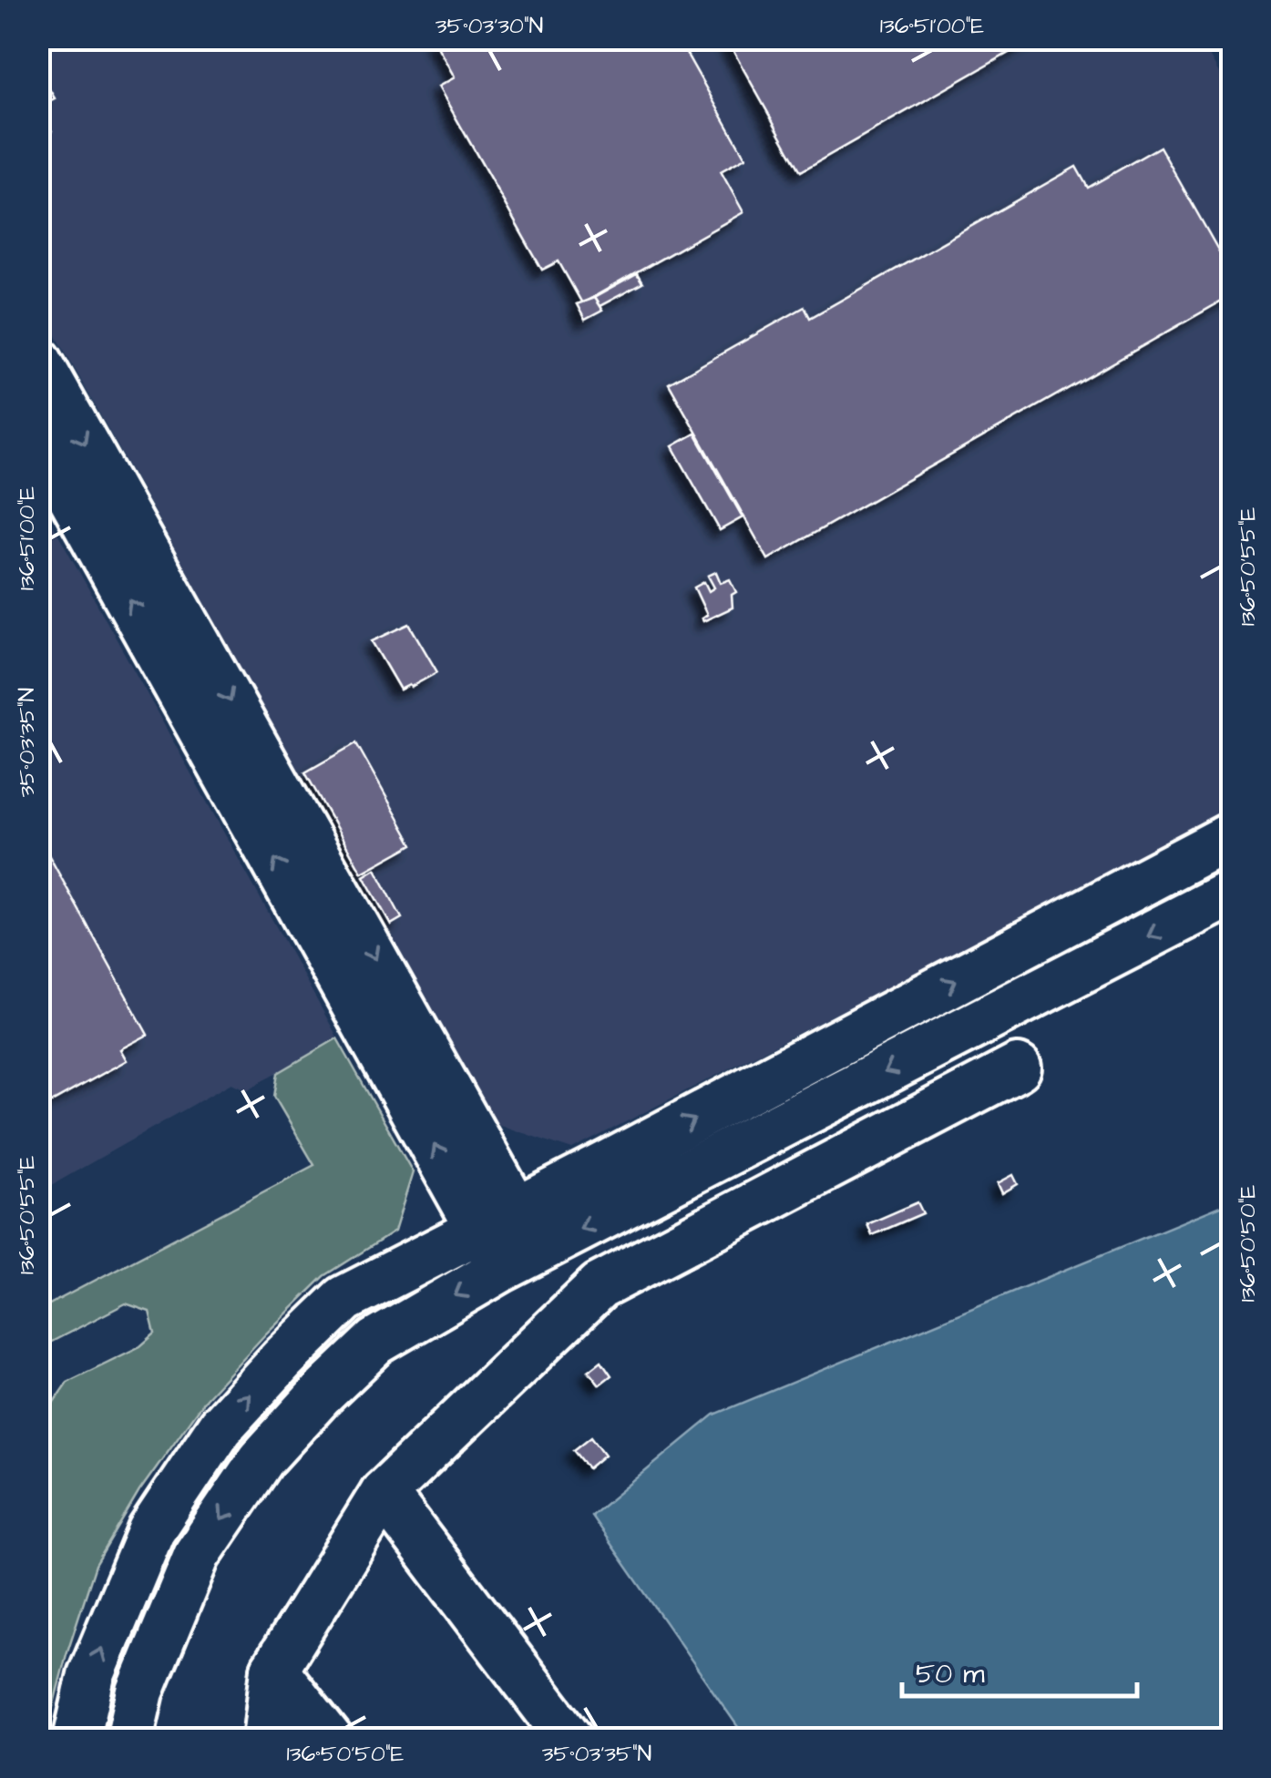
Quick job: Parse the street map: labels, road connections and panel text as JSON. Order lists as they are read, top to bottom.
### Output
{
  "scale_bar": "50 m",
  "coordinates": [
    "35°03'30\"N",
    "136°51'00\"E",
    "136°50'55\"E",
    "35°03'35\"N",
    "136°50'50\"E"
  ]
}
